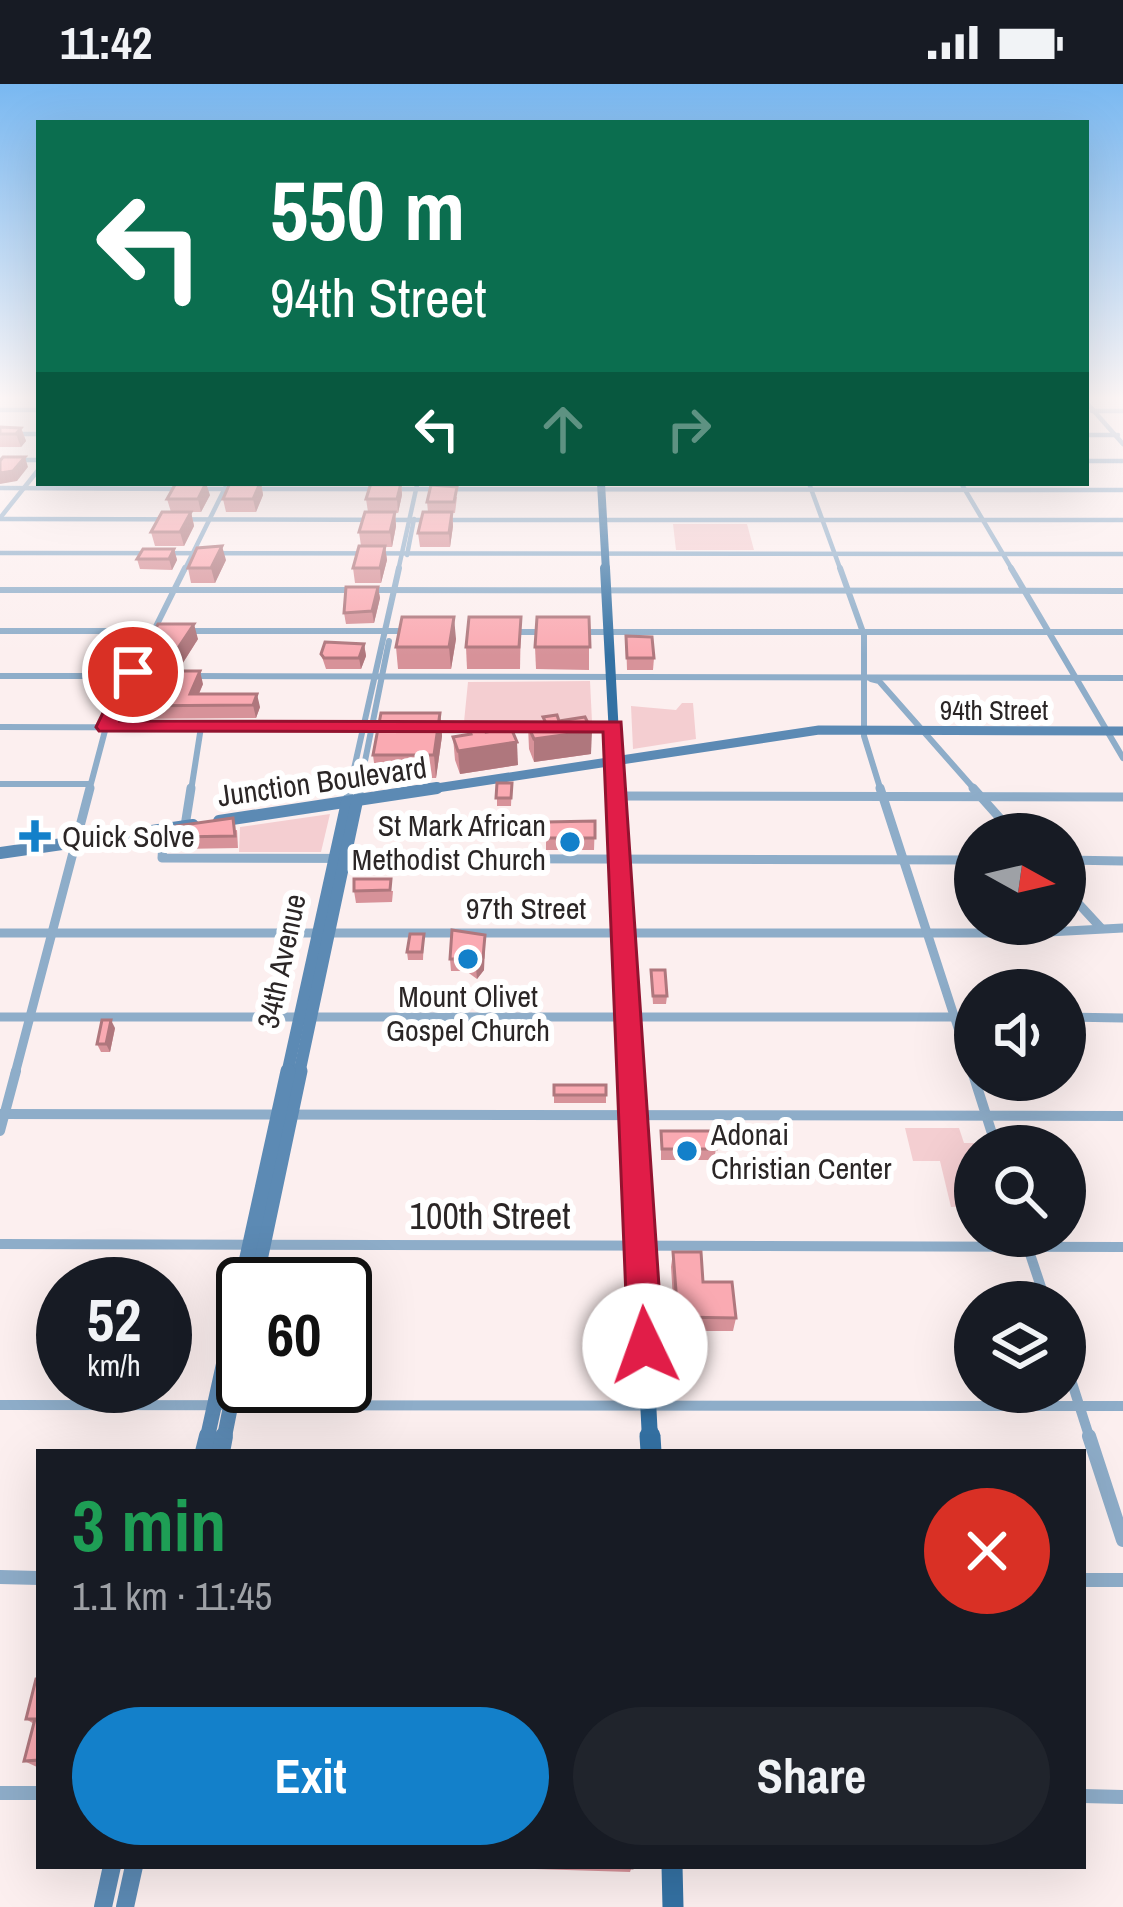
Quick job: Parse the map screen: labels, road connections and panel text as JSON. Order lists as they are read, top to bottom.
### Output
{
  "streets": {
    "main road": ["94th Street", "Junction Boulevard", "34th Avenue"],
    "street": ["97th Street", "100th Street"]
  },
  "crossings": [
    ["94th Street", "Junction Boulevard"],
    ["Junction Boulevard", "34th Avenue"],
    ["97th Street", "34th Avenue"],
    ["34th Avenue", "100th Street"]
  ],
  "places": {
    "health": ["Quick Solve"],
    "other": ["St Mark African Methodist Church", "Mount Olivet Gospel Church", "Adonai Christian Center"]
  },
  "north": "right",
  "page": {
    "status": "11:42",
    "turn": ["550 m", "94th Street"],
    "speed": "52 km/h",
    "limit": "60",
    "heading": ["3 min", "1.1 km · 11:45"],
    "buttons": ["Exit", "Share"]
  }
}
